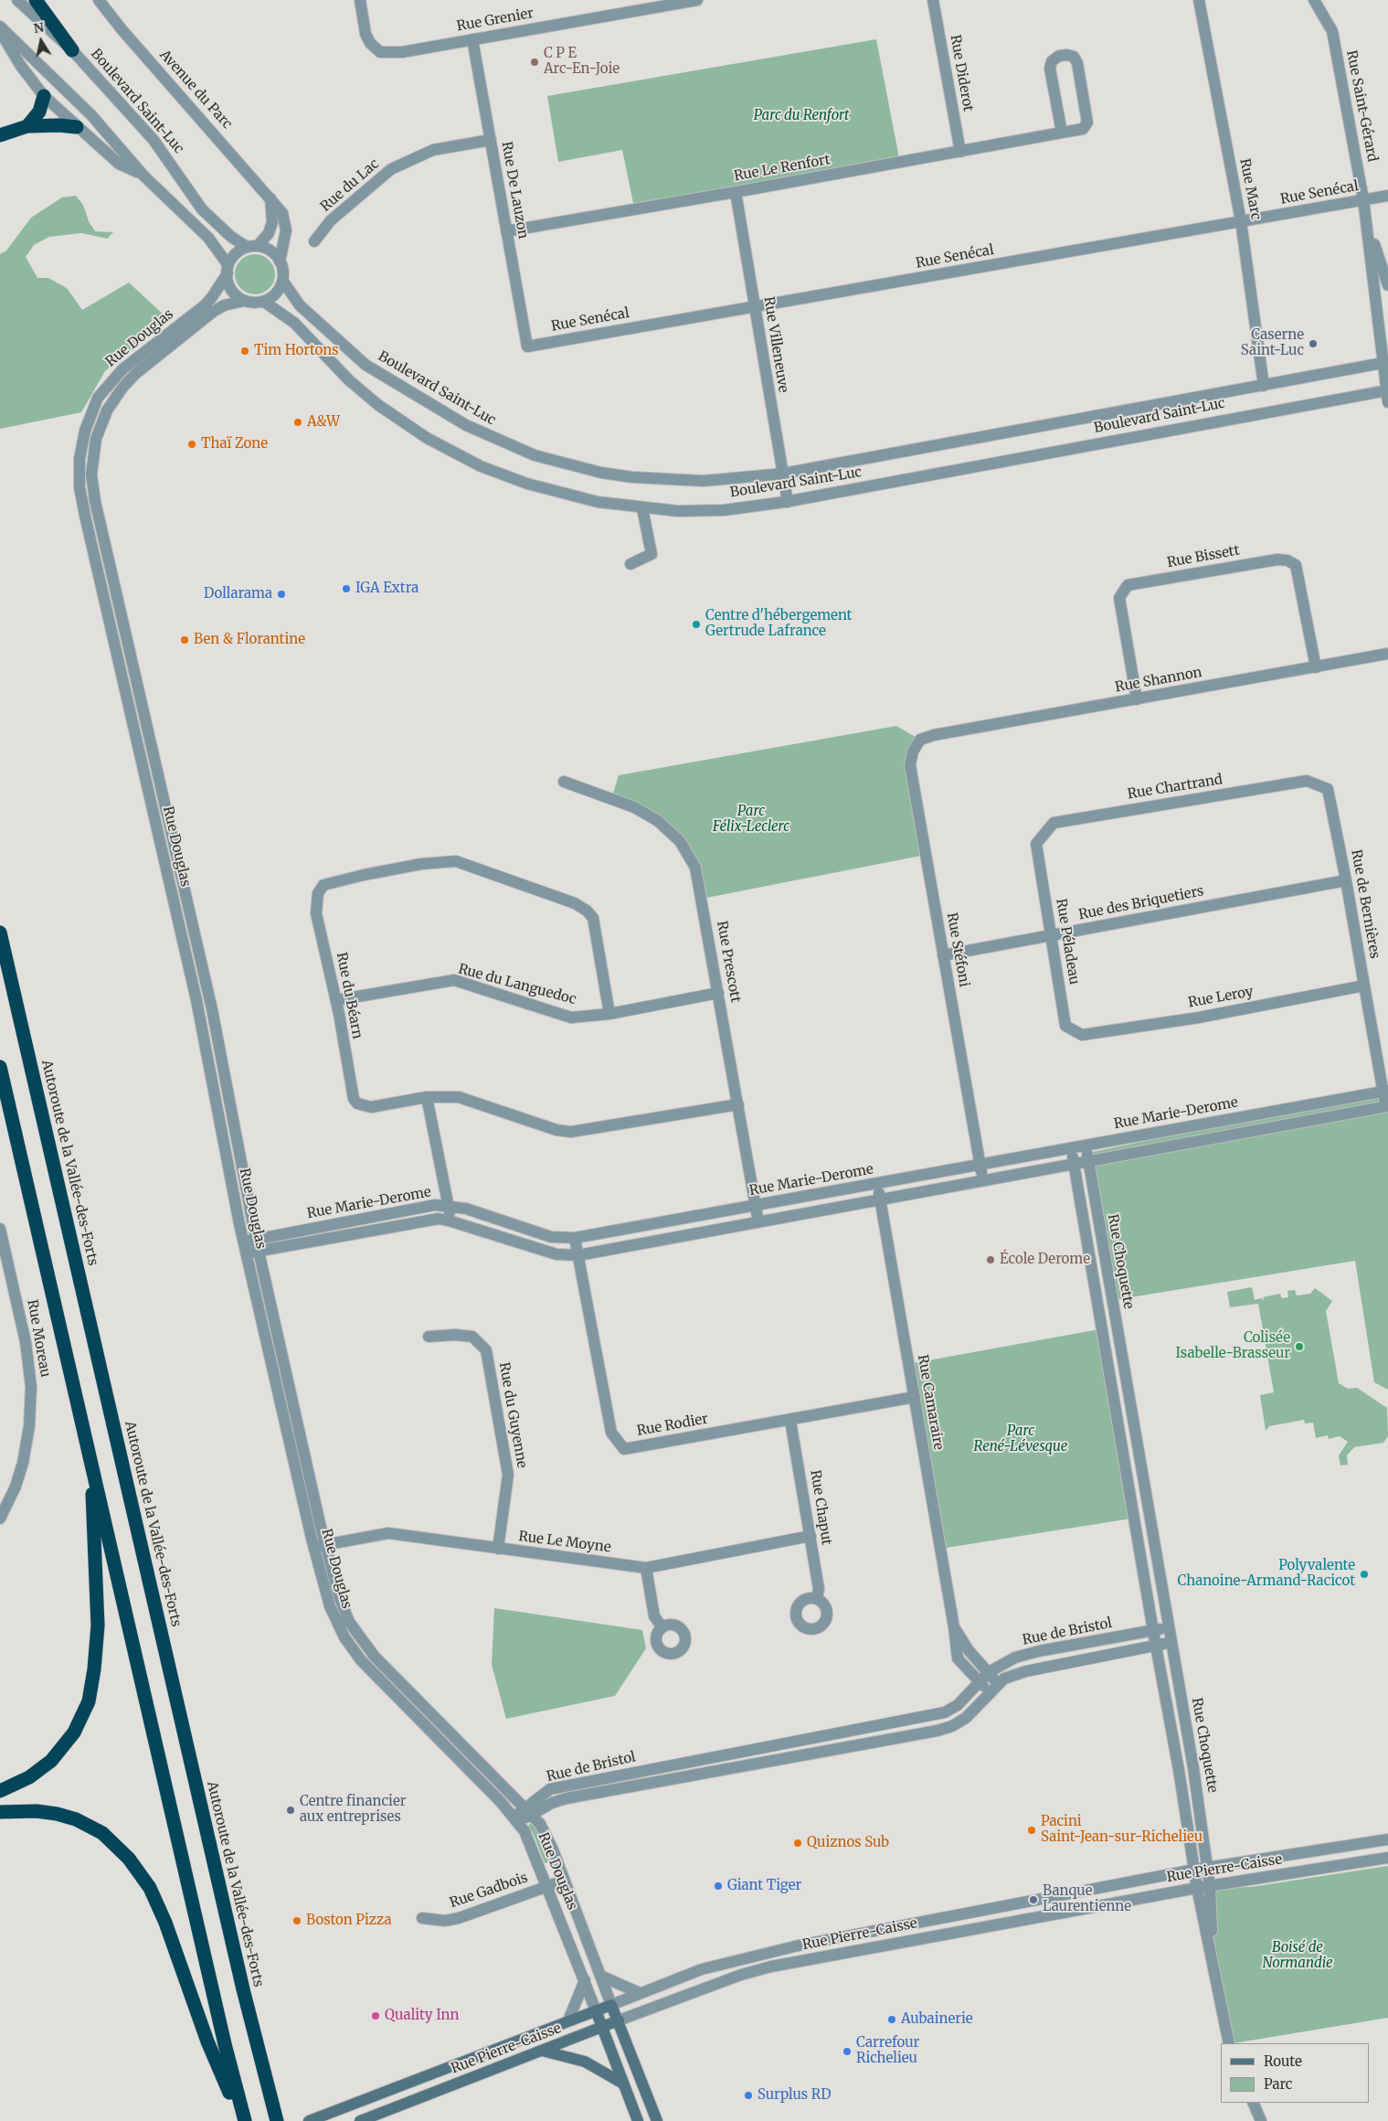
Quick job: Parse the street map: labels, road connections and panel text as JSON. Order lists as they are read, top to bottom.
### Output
{
  "streets": {
    "highway": ["Autoroute de la Vallée-des-Forts"],
    "main road": ["Rue Douglas", "Rue Pierre-Caisse"],
    "street": [
      "Rue Grenier",
      "Rue Diderot",
      "Avenue du Parc",
      "Boulevard Saint-Luc",
      "Rue Saint-Gérard",
      "Rue Le Renfort",
      "Rue du Lac",
      "Rue Marc",
      "Rue De Lauzon",
      "Rue Senécal",
      "Rue Villeneuve",
      "Rue Bissett",
      "Rue Shannon",
      "Rue Chartrand",
      "Rue des Briquetiers",
      "Rue de Bernières",
      "Rue Péladeau",
      "Rue Stéfoni",
      "Rue Prescott",
      "Rue du Languedoc",
      "Rue du Béarn",
      "Rue Leroy",
      "Rue Marie-Derome",
      "Rue Choquette",
      "Rue Moreau",
      "Rue Camaraire",
      "Rue du Guyenne",
      "Rue Rodier",
      "Rue Chaput",
      "Rue Le Moyne",
      "Rue de Bristol",
      "Rue Gadbois"
    ]
  },
  "crossings": [
    ["Rue Grenier", "Rue De Lauzon"],
    ["Rue Diderot", "Rue Le Renfort"],
    ["Avenue du Parc", "Boulevard Saint-Luc"],
    ["Avenue du Parc", "Rue Douglas"],
    ["Boulevard Saint-Luc", "Rue Saint-Gérard"],
    ["Boulevard Saint-Luc", "Rue Marc"],
    ["Boulevard Saint-Luc", "Rue Douglas"],
    ["Boulevard Saint-Luc", "Rue Villeneuve"],
    ["Rue Saint-Gérard", "Rue Senécal"],
    ["Rue Le Renfort", "Rue De Lauzon"],
    ["Rue Le Renfort", "Rue Villeneuve"],
    ["Rue du Lac", "Rue De Lauzon"],
    ["Rue Marc", "Rue Senécal"],
    ["Rue De Lauzon", "Rue Senécal"],
    ["Rue Senécal", "Rue Villeneuve"],
    ["Rue Douglas", "Rue Marie-Derome"],
    ["Rue Douglas", "Rue Le Moyne"],
    ["Rue Douglas", "Rue de Bristol"],
    ["Rue Douglas", "Rue Pierre-Caisse"],
    ["Rue Douglas", "Rue Gadbois"],
    ["Rue Bissett", "Rue Shannon"],
    ["Rue Shannon", "Rue Stéfoni"],
    ["Rue Chartrand", "Rue de Bernières"],
    ["Rue Chartrand", "Rue Péladeau"],
    ["Rue des Briquetiers", "Rue de Bernières"],
    ["Rue des Briquetiers", "Rue Péladeau"],
    ["Rue des Briquetiers", "Rue Stéfoni"],
    ["Rue de Bernières", "Rue Leroy"],
    ["Rue de Bernières", "Rue Marie-Derome"],
    ["Rue Péladeau", "Rue Leroy"],
    ["Rue Stéfoni", "Rue Marie-Derome"],
    ["Rue Prescott", "Rue du Languedoc"],
    ["Rue Prescott", "Rue du Béarn"],
    ["Rue Prescott", "Rue Marie-Derome"],
    ["Rue du Languedoc", "Rue du Béarn"],
    ["Rue Marie-Derome", "Rue Choquette"],
    ["Rue Marie-Derome", "Rue Camaraire"],
    ["Rue Marie-Derome", "Rue Rodier"],
    ["Rue Choquette", "Rue de Bristol"],
    ["Rue Choquette", "Rue Pierre-Caisse"],
    ["Rue Camaraire", "Rue Rodier"],
    ["Rue Camaraire", "Rue de Bristol"],
    ["Rue du Guyenne", "Rue Le Moyne"],
    ["Rue Rodier", "Rue Chaput"],
    ["Rue Chaput", "Rue Le Moyne"]
  ],
  "parks": [
    "Parc du Renfort",
    "Parc Félix-Leclerc",
    "Parc René-Lévesque",
    "Boisé de Normandie"
  ],
  "places": [
    "C P E Arc-En-Joie",
    "Caserne Saint-Luc",
    "Tim Hortons",
    "A&W",
    "Thaï Zone",
    "IGA Extra",
    "Dollarama",
    "Centre d'hébergement Gertrude Lafrance",
    "Ben & Florantine",
    "École Derome",
    "Colisée Isabelle-Brasseur",
    "Polyvalente Chanoine-Armand-Racicot",
    "Centre financier aux entreprises",
    "Pacini Saint-Jean-sur-Richelieu",
    "Quiznos Sub",
    "Giant Tiger",
    "Banque Laurentienne",
    "Boston Pizza",
    "Quality Inn",
    "Aubainerie",
    "Carrefour Richelieu",
    "Surplus RD"
  ],
  "legend": ["Route", "Parc"],
  "north": "top"
}
